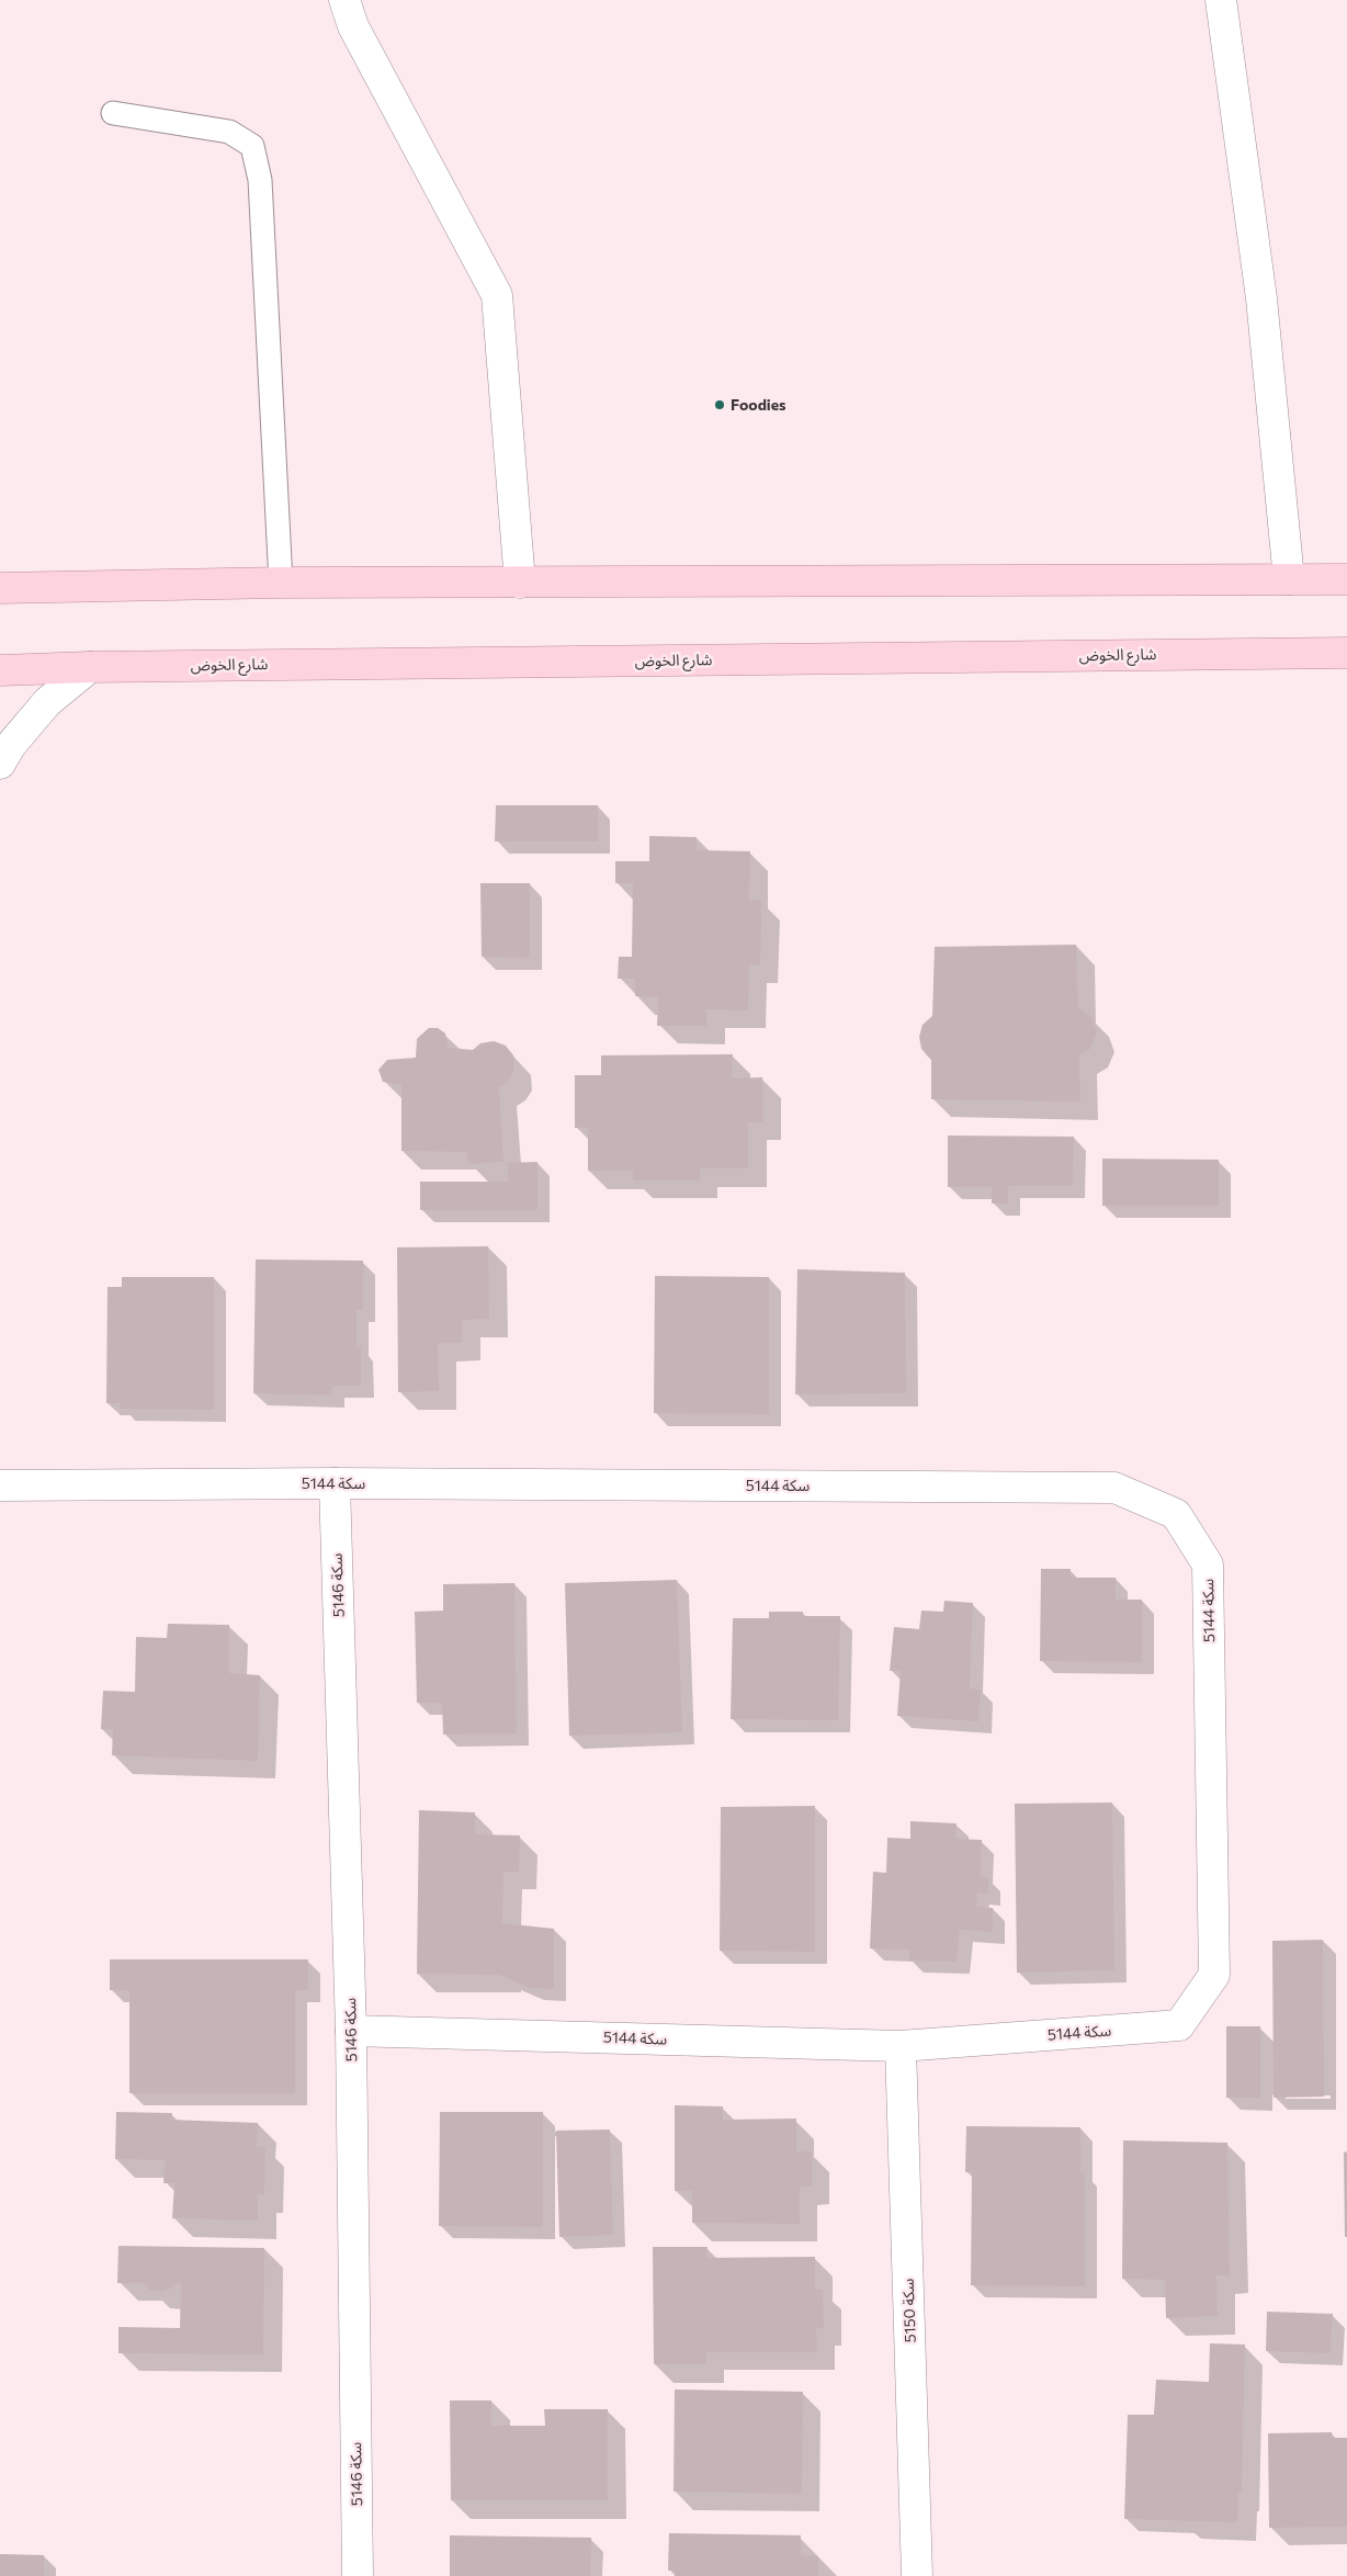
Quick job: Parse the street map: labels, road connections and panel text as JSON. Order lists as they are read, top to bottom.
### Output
{
  "streets": {
    "main road": ["شارع الخوض"],
    "street": ["سكة 5144", "سكة 5146", "سكة 5150"]
  },
  "crossings": [
    ["سكة 5144", "سكة 5146"],
    ["سكة 5144", "سكة 5150"]
  ],
  "places": ["Foodies"]
}
